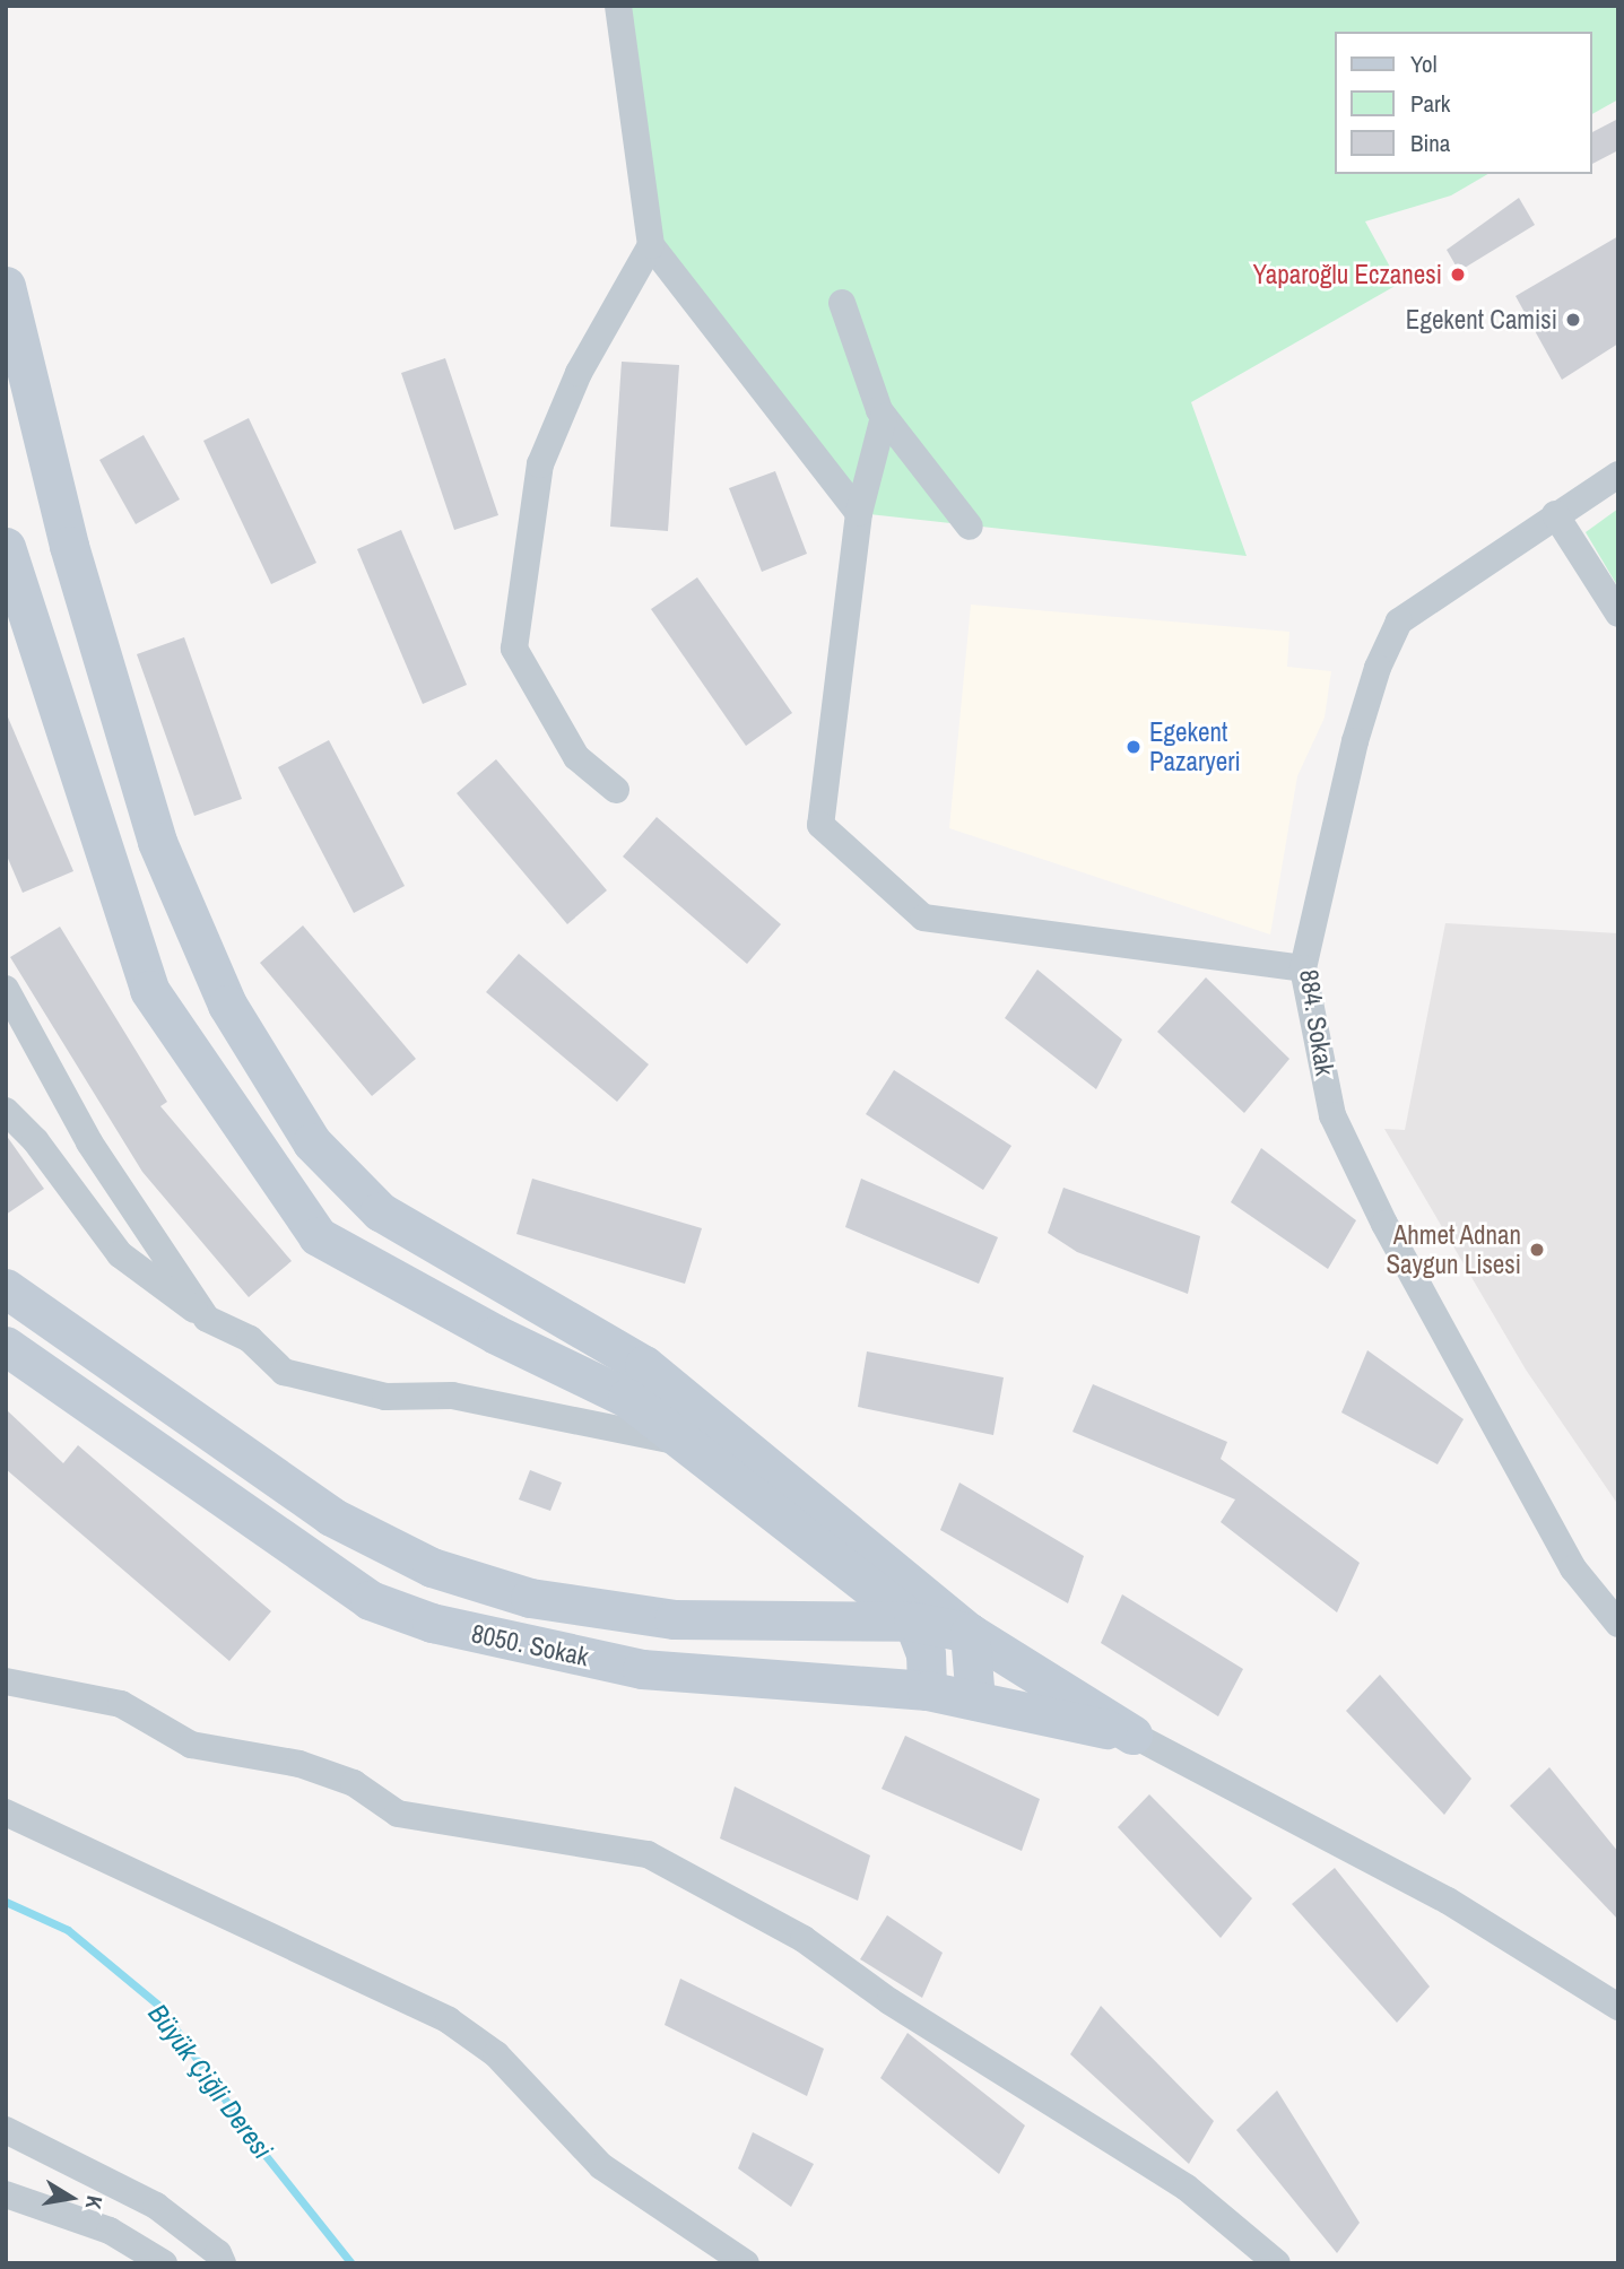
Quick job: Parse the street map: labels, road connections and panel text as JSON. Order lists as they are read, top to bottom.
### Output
{
  "streets": {
    "street": ["884. Sokak", "8050. Sokak"]
  },
  "water": ["Büyük Çiğli Deresi"],
  "places": [
    "Yaparoğlu Eczanesi",
    "Egekent Camisi",
    "Egekent Pazaryeri",
    "Ahmet Adnan Saygun Lisesi"
  ],
  "legend": ["Yol", "Park", "Bina"],
  "north": "right"
}
